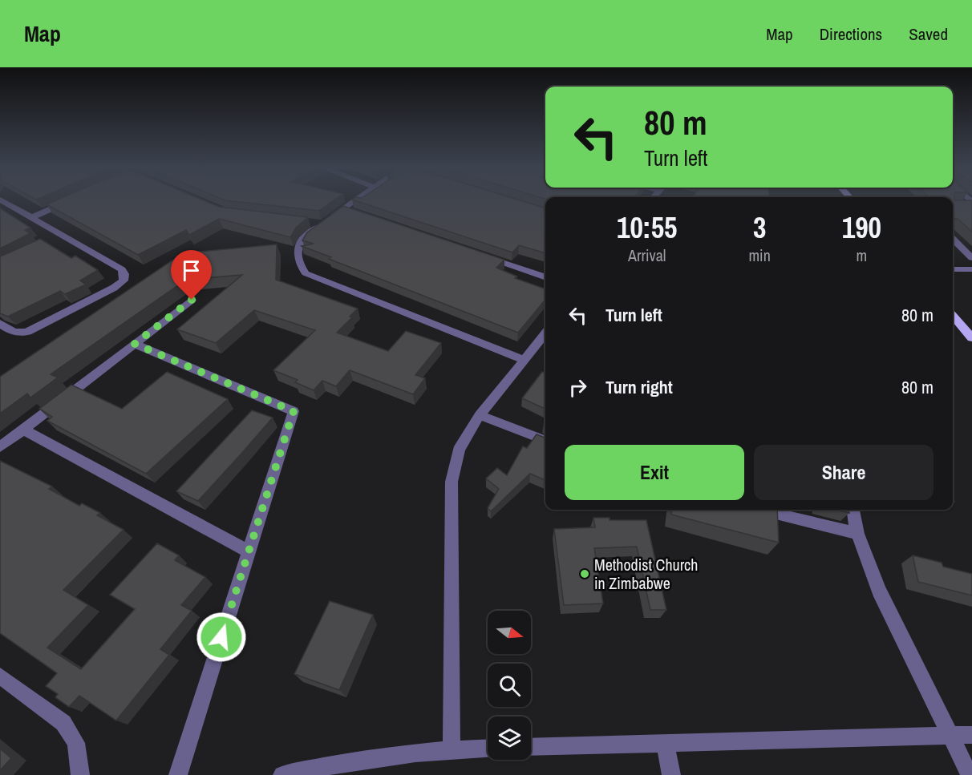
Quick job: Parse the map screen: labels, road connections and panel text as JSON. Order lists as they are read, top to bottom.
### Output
{
  "places": ["Methodist Church in Zimbabwe"],
  "north": "right",
  "page": {
    "header": "Map",
    "nav": ["Map", "Directions", "Saved"],
    "turn": ["80 m", "Turn left"],
    "eta": [
      "10:55",
      "Arrival",
      "3",
      "min",
      "190",
      "m"
    ],
    "list": [
      {
        "name": "Turn left",
        "value": "80 m"
      },
      {
        "name": "Turn right",
        "value": "80 m"
      }
    ],
    "buttons": ["Exit", "Share"]
  }
}
